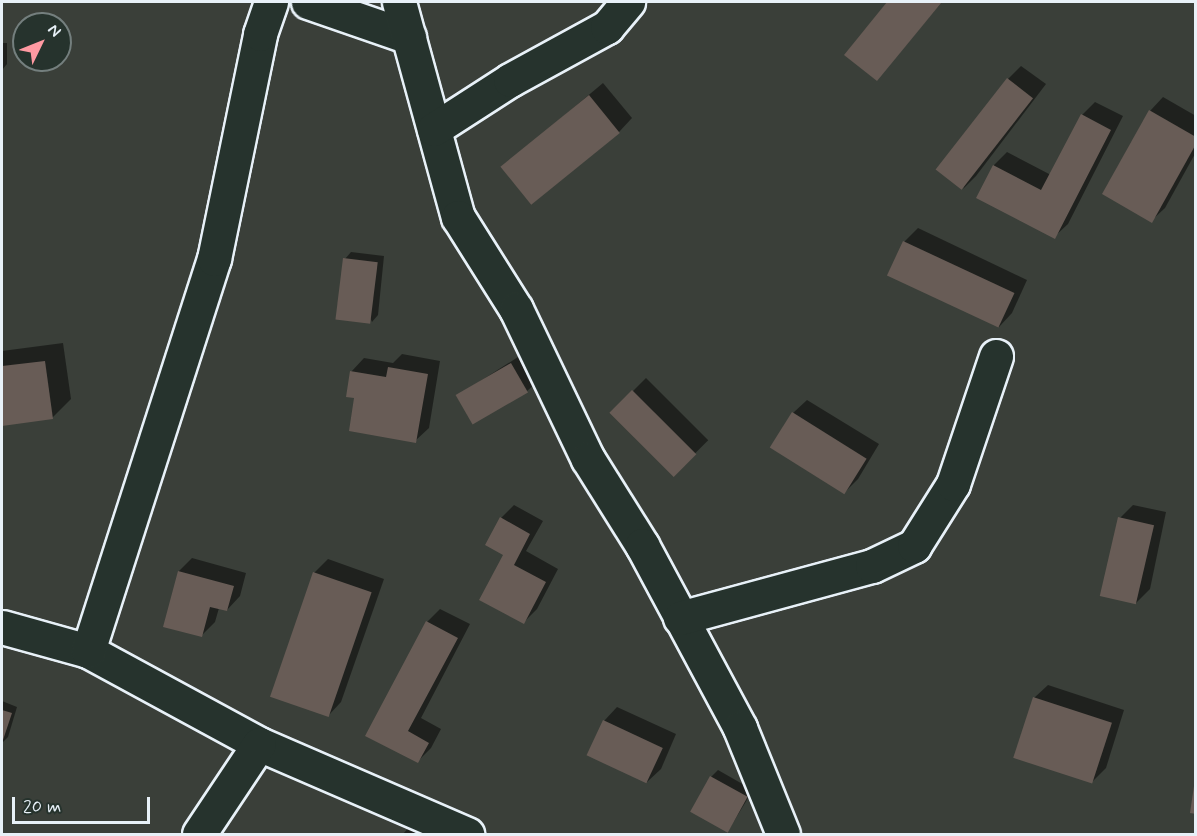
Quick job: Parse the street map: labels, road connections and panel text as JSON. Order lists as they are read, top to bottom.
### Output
{
  "scale_bar": "20 m",
  "north": "top right"
}
